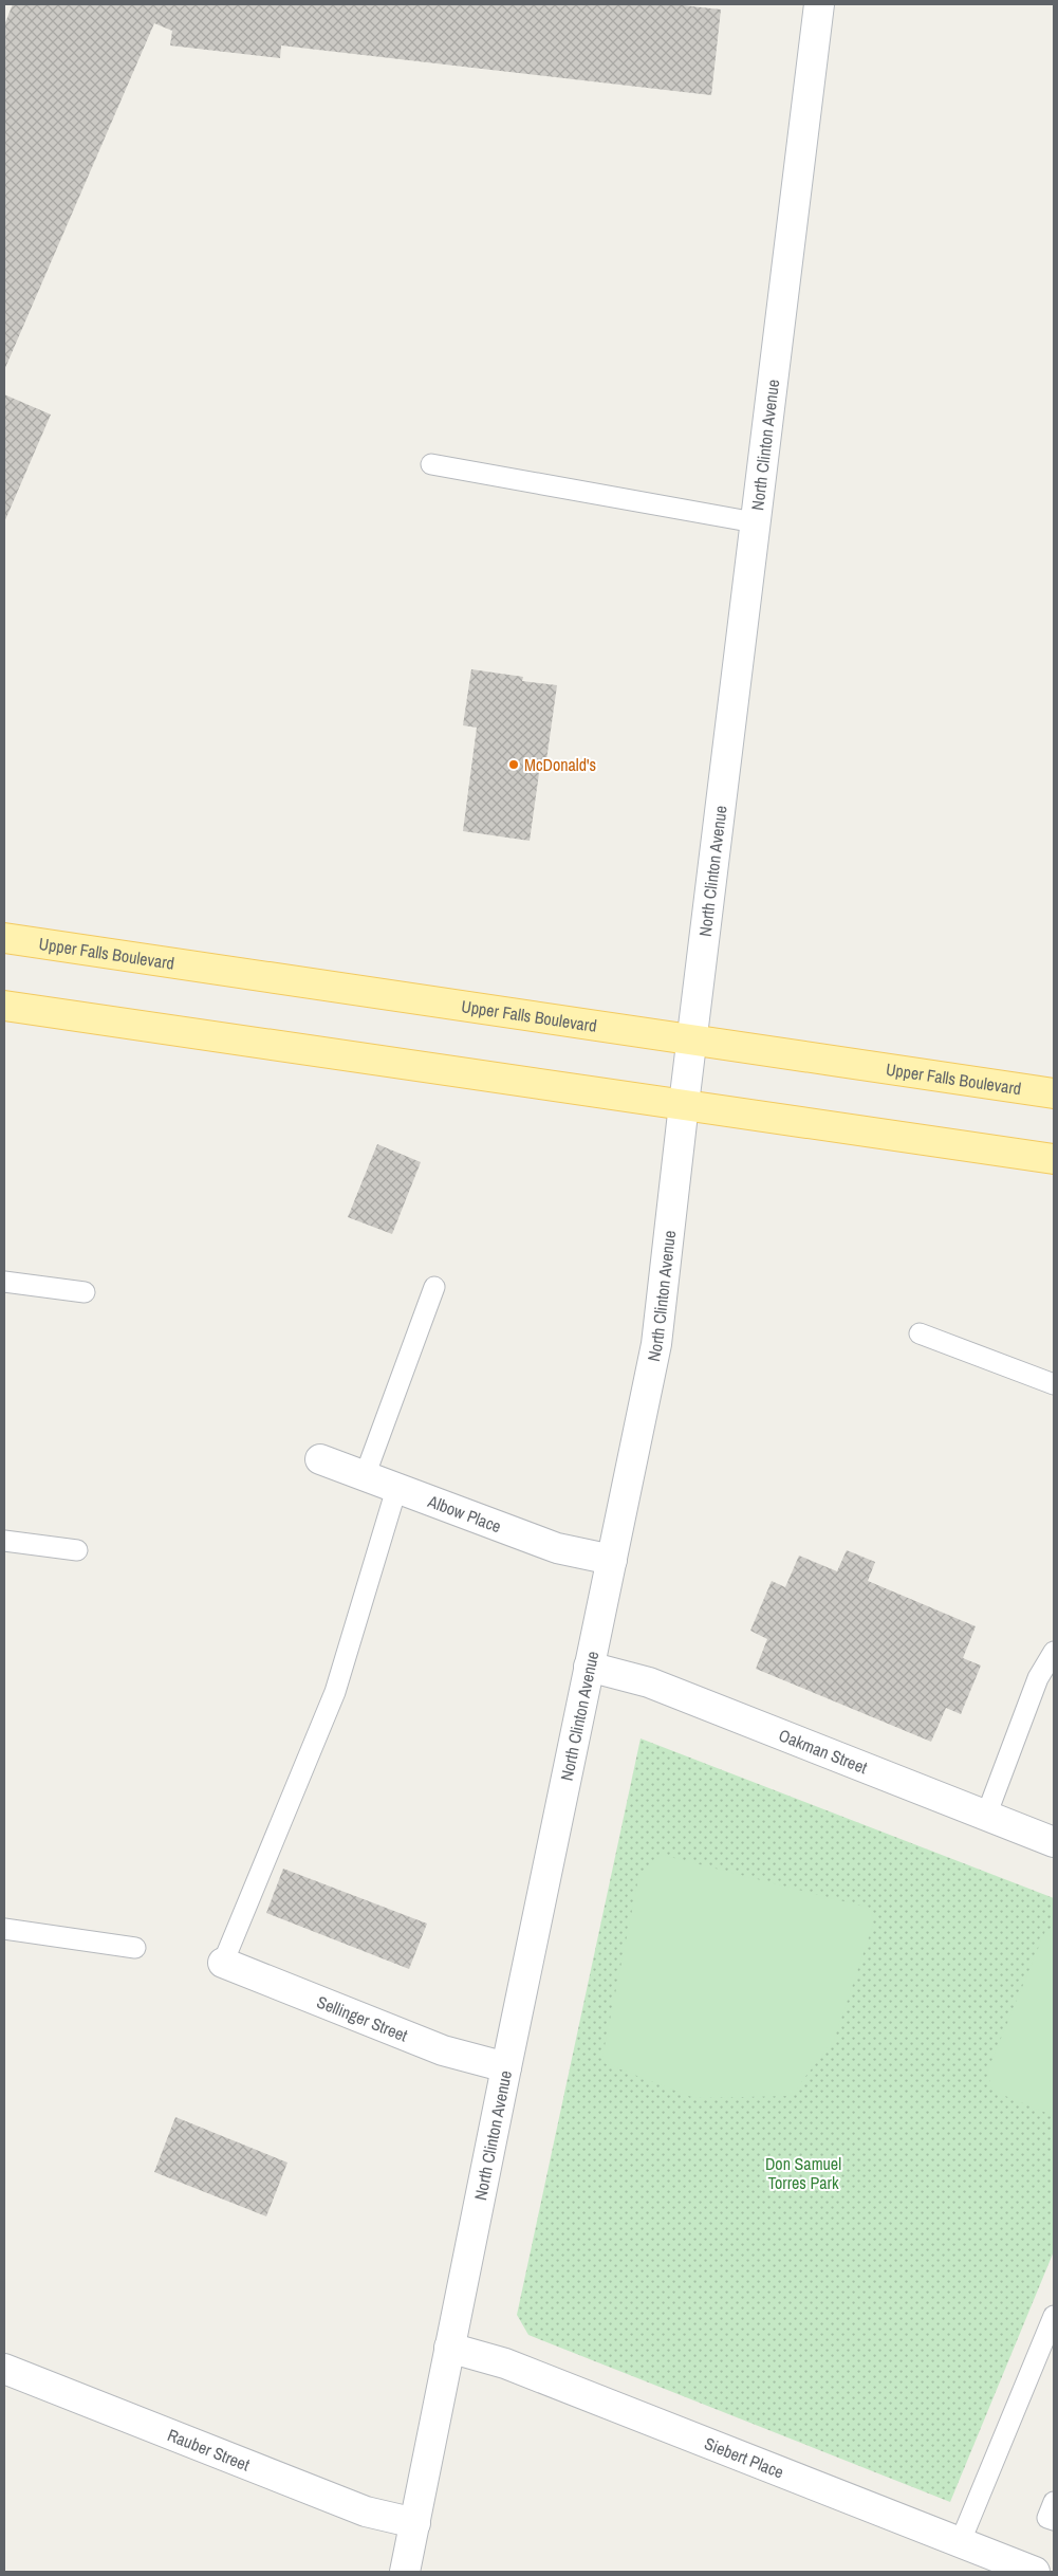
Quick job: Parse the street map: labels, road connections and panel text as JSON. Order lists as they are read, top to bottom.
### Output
{
  "streets": {
    "main road": ["Upper Falls Boulevard"],
    "street": [
      "North Clinton Avenue",
      "Albow Place",
      "Oakman Street",
      "Sellinger Street",
      "Rauber Street",
      "Siebert Place"
    ]
  },
  "crossings": [
    ["North Clinton Avenue", "Upper Falls Boulevard"],
    ["North Clinton Avenue", "Albow Place"],
    ["North Clinton Avenue", "Oakman Street"],
    ["North Clinton Avenue", "Sellinger Street"],
    ["North Clinton Avenue", "Rauber Street"],
    ["North Clinton Avenue", "Siebert Place"]
  ],
  "parks": ["Don Samuel Torres Park"],
  "places": ["McDonald's"]
}
